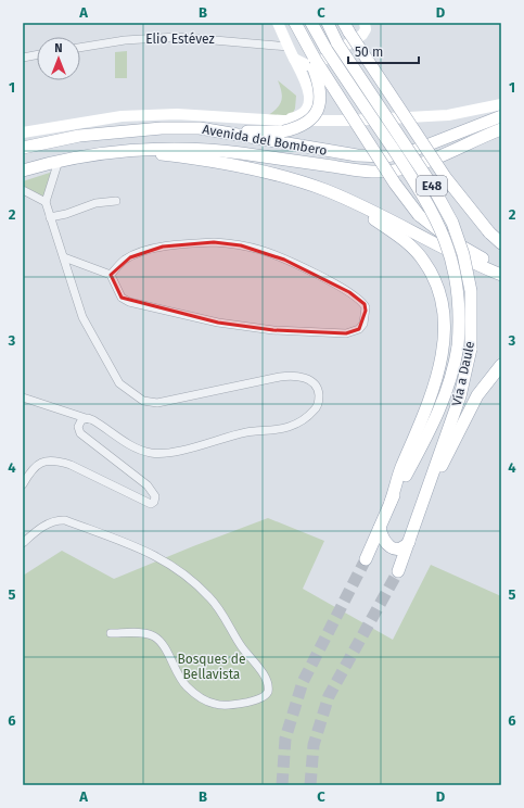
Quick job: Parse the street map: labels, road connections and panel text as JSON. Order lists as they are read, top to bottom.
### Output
{
  "streets": {
    "main road": ["Avenida del Bombero", "E48", "Vía a Daule"],
    "street": ["Elio Estévez"]
  },
  "parks": ["Bosques de Bellavista"],
  "scale_bar": "50 m",
  "north": "top",
  "grid": {
    "columns": [
      "A",
      "B",
      "C",
      "D"
    ],
    "rows": [
      "1",
      "2",
      "3",
      "4",
      "5",
      "6"
    ]
  }
}
